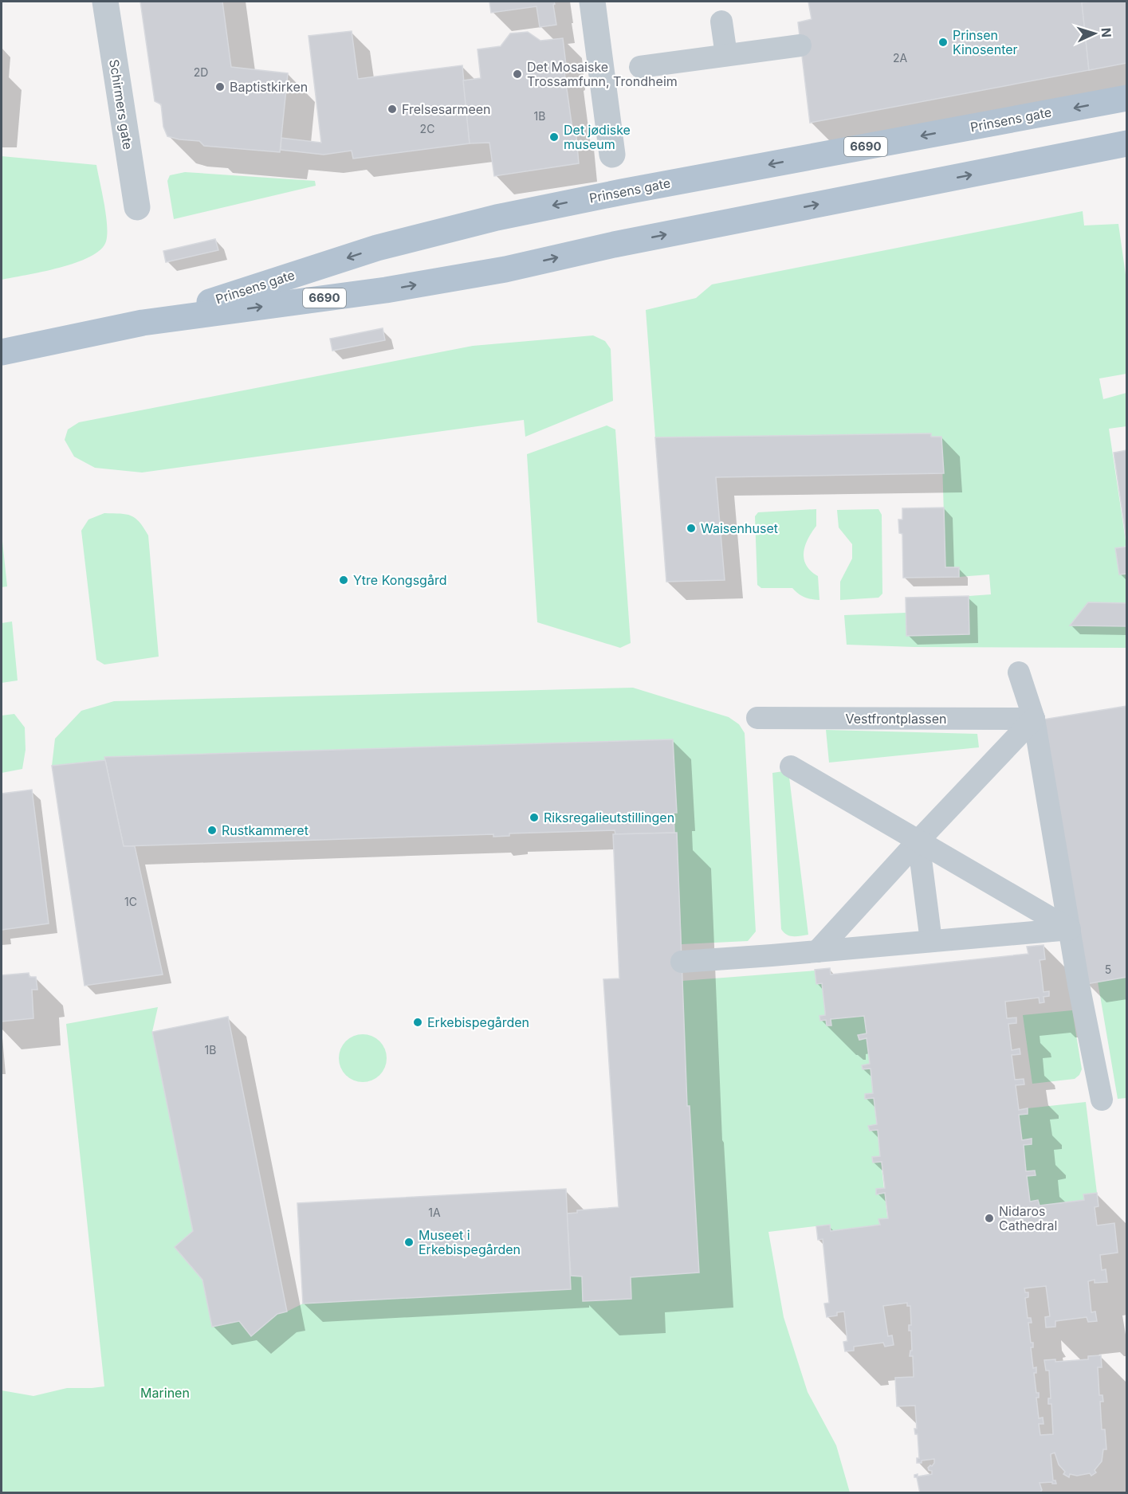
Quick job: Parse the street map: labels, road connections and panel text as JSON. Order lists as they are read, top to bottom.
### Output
{
  "streets": {
    "main road": ["Prinsens gate", "6690"],
    "street": ["Schirmers gate", "Vestfrontplassen"]
  },
  "parks": ["Marinen"],
  "places": [
    "Prinsen Kinosenter",
    "Det Mosaiske Trossamfunn, Trondheim",
    "Baptistkirken",
    "Frelsesarmeen",
    "Det jødiske museum",
    "Waisenhuset",
    "Ytre Kongsgård",
    "Riksregalieutstillingen",
    "Rustkammeret",
    "Erkebispegården",
    "Nidaros Cathedral",
    "Museet i Erkebispegården"
  ],
  "house_numbers": [
    "2A",
    "2D",
    "1B",
    "2C",
    "1C",
    "5",
    "1B",
    "1A"
  ],
  "north": "right"
}
